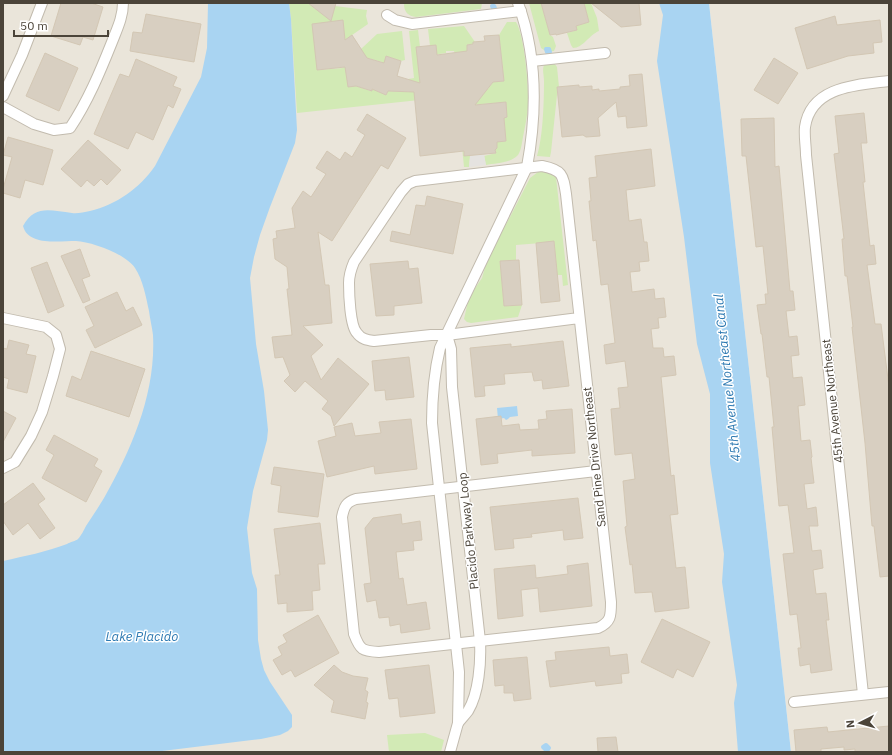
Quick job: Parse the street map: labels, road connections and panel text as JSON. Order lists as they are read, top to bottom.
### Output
{
  "streets": {
    "street": ["45th Avenue Northeast", "Sand Pine Drive Northeast", "Placido Parkway Loop"]
  },
  "crossings": [
    ["Sand Pine Drive Northeast", "Placido Parkway Loop"]
  ],
  "water": ["45th Avenue Northeast Canal", "Lake Placido"],
  "scale_bar": "50 m",
  "north": "left"
}
